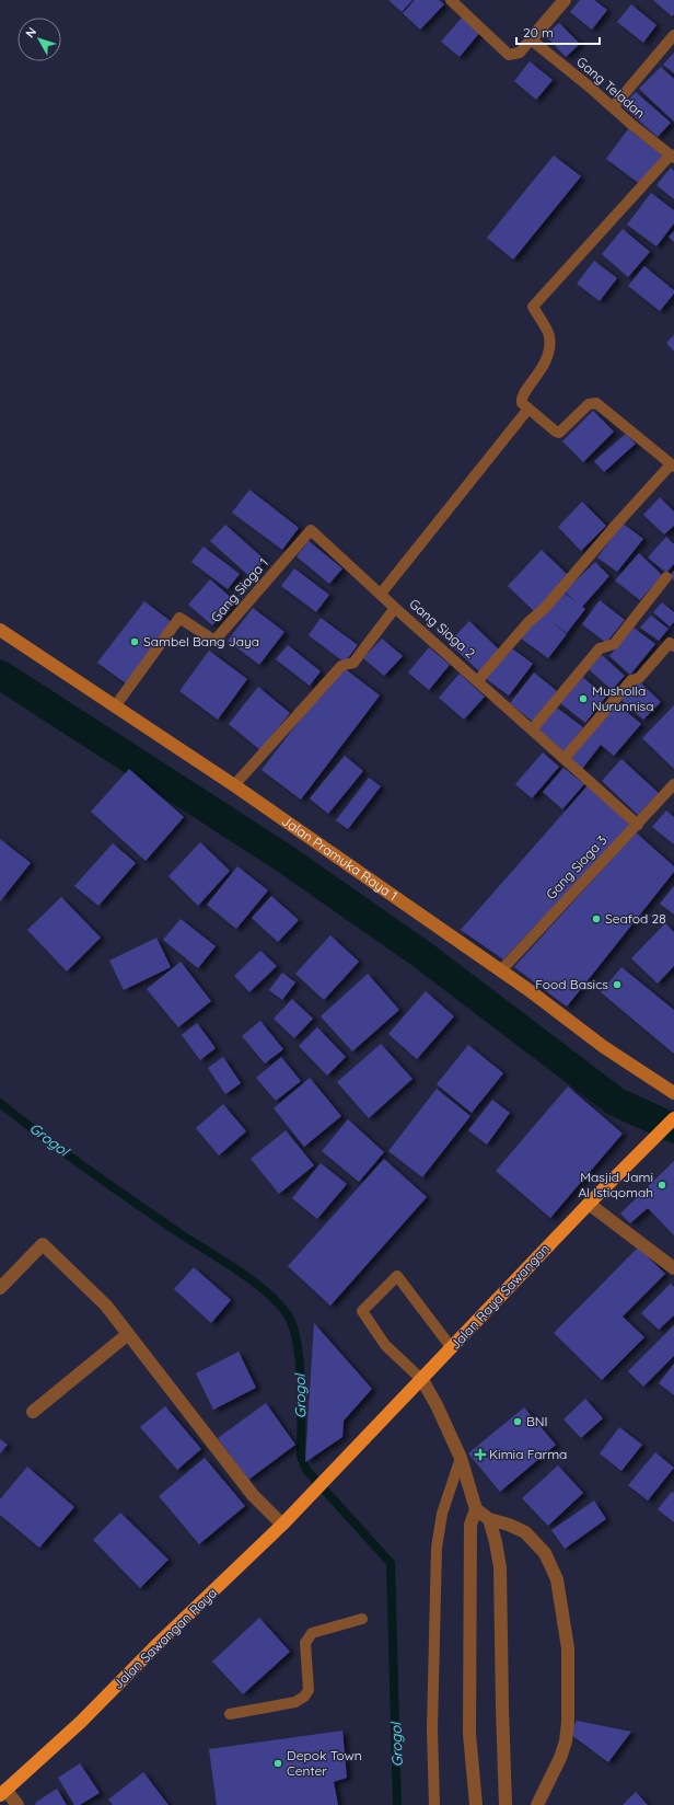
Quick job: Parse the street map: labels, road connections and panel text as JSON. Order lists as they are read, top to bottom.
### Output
{
  "streets": {
    "highway": ["Jalan Raya Sawangan", "Jalan Sawangan Raya"],
    "main road": ["Jalan Pramuka Raya 1"],
    "lane": [
      "Gang Teladan",
      "Gang Siaga 1",
      "Gang Siaga 2",
      "Gang Siaga 3"
    ]
  },
  "crossings": [
    ["Gang Siaga 1", "Gang Siaga 2"],
    ["Gang Siaga 1", "Jalan Pramuka Raya 1"],
    ["Gang Siaga 2", "Jalan Pramuka Raya 1"],
    ["Gang Siaga 2", "Gang Siaga 3"],
    ["Jalan Pramuka Raya 1", "Gang Siaga 3"],
    ["Jalan Raya Sawangan", "Jalan Sawangan Raya"]
  ],
  "water": ["Grogol"],
  "places": {
    "other": [
      "Sambel Bang Jaya",
      "Musholla Nurunnisa",
      "Seafod 28",
      "Food Basics",
      "Masjid Jami Al Istiqomah",
      "BNI",
      "Depok Town Center"
    ],
    "health": ["Kimia Farma"]
  },
  "scale_bar": "20 m",
  "north": "top left"
}
